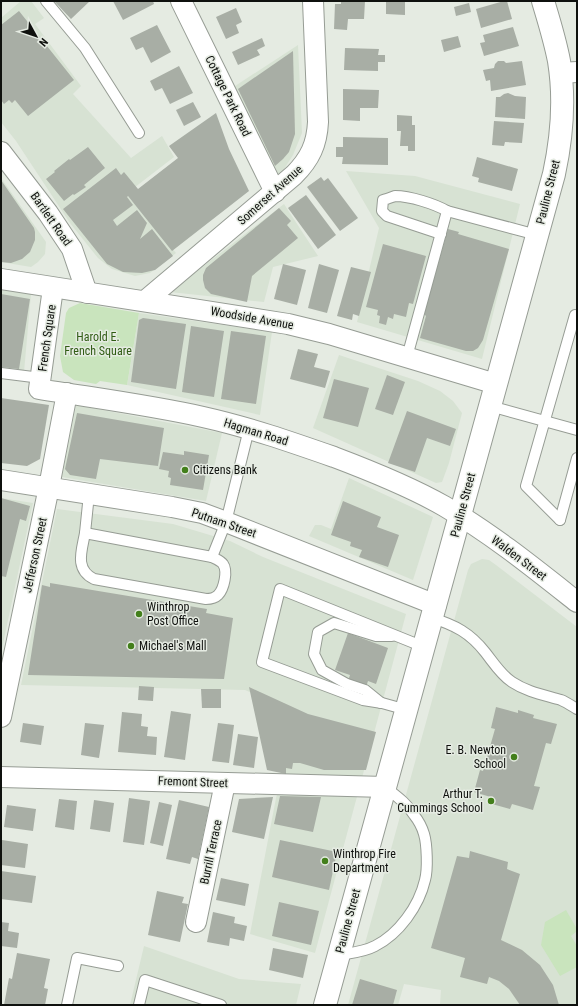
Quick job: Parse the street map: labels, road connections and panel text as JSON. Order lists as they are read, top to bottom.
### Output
{
  "streets": {
    "main road": ["Pauline Street"],
    "street": [
      "Cottage Park Road",
      "Somerset Avenue",
      "Bartlett Road",
      "Woodside Avenue",
      "French Square",
      "Hagman Road",
      "Putnam Street",
      "Jefferson Street",
      "Walden Street",
      "Fremont Street",
      "Burrill Terrace"
    ]
  },
  "crossings": [
    ["Cottage Park Road", "Somerset Avenue"],
    ["Pauline Street", "Woodside Avenue"],
    ["Pauline Street", "Hagman Road"],
    ["Pauline Street", "Putnam Street"],
    ["Pauline Street", "Walden Street"],
    ["Pauline Street", "Fremont Street"],
    ["Somerset Avenue", "Woodside Avenue"],
    ["Bartlett Road", "Woodside Avenue"],
    ["Woodside Avenue", "French Square"],
    ["French Square", "Hagman Road"],
    ["Hagman Road", "Jefferson Street"],
    ["Hagman Road", "Walden Street"],
    ["Putnam Street", "Jefferson Street"],
    ["Fremont Street", "Burrill Terrace"]
  ],
  "parks": ["Harold E. French Square"],
  "places": [
    "Citizens Bank",
    "Winthrop Post Office",
    "Michael's Mall",
    "E. B. Newton School",
    "Arthur T. Cummings School",
    "Winthrop Fire Department"
  ],
  "north": "bottom right"
}
